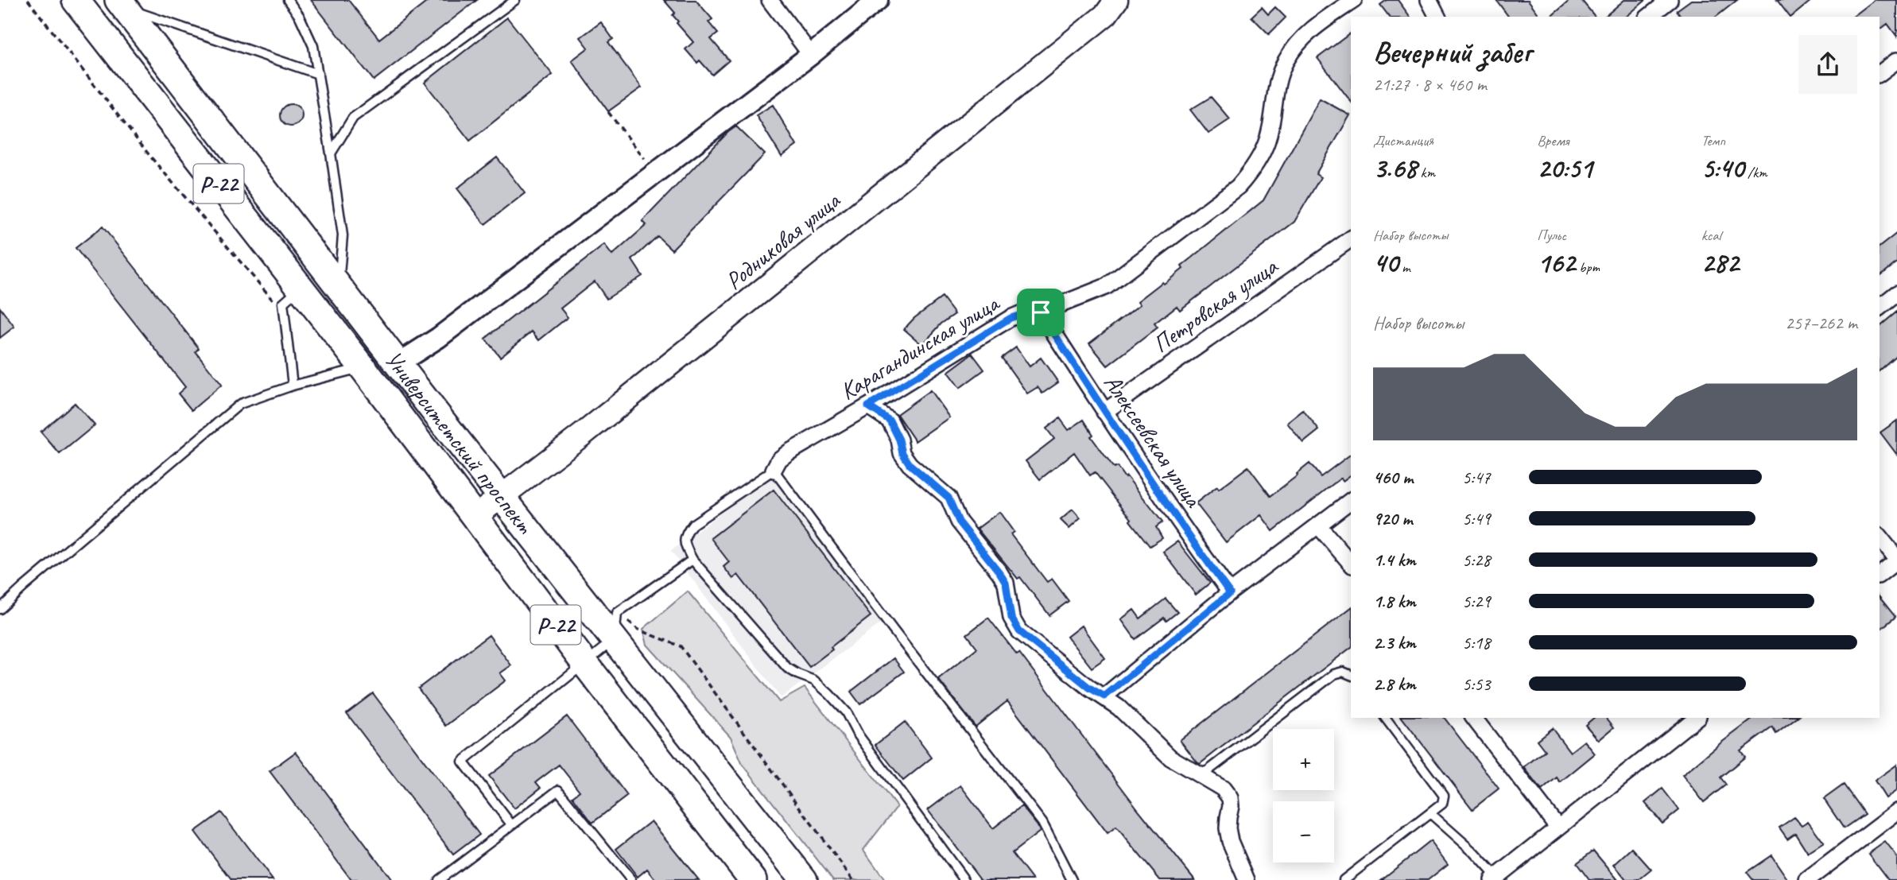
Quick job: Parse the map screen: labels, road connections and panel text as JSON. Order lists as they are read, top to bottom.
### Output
{
  "streets": {
    "highway": ["Р-22", "Университетский проспект"],
    "main road": ["Родниковая улица"],
    "street": ["Петровская улица", "Карагандинская улица", "Алексеевская улица"]
  },
  "crossings": [
    ["Родниковая улица", "Университетский проспект"],
    ["Петровская улица", "Алексеевская улица"],
    ["Карагандинская улица", "Алексеевская улица"]
  ],
  "page": {
    "heading": ["Вечерний забег", "21:27 · 8 × 460 m"],
    "stats": [
      ["Дистанция", "3.68 km"],
      ["Время", "20:51"],
      ["Темп", "5:40 /km"],
      ["Набор высоты", "40 m"],
      ["Пульс", "162 bpm"],
      ["kcal", "282"]
    ],
    "chart": ["Набор высоты", "257–262 m"],
    "list": [
      {
        "name": "460 m",
        "note": "5:47"
      },
      {
        "name": "920 m",
        "note": "5:49"
      },
      {
        "name": "1.4 km",
        "note": "5:28"
      },
      {
        "name": "1.8 km",
        "note": "5:29"
      },
      {
        "name": "2.3 km",
        "note": "5:18"
      },
      {
        "name": "2.8 km",
        "note": "5:53"
      }
    ],
    "map_buttons": ["+", "−"]
  }
}
